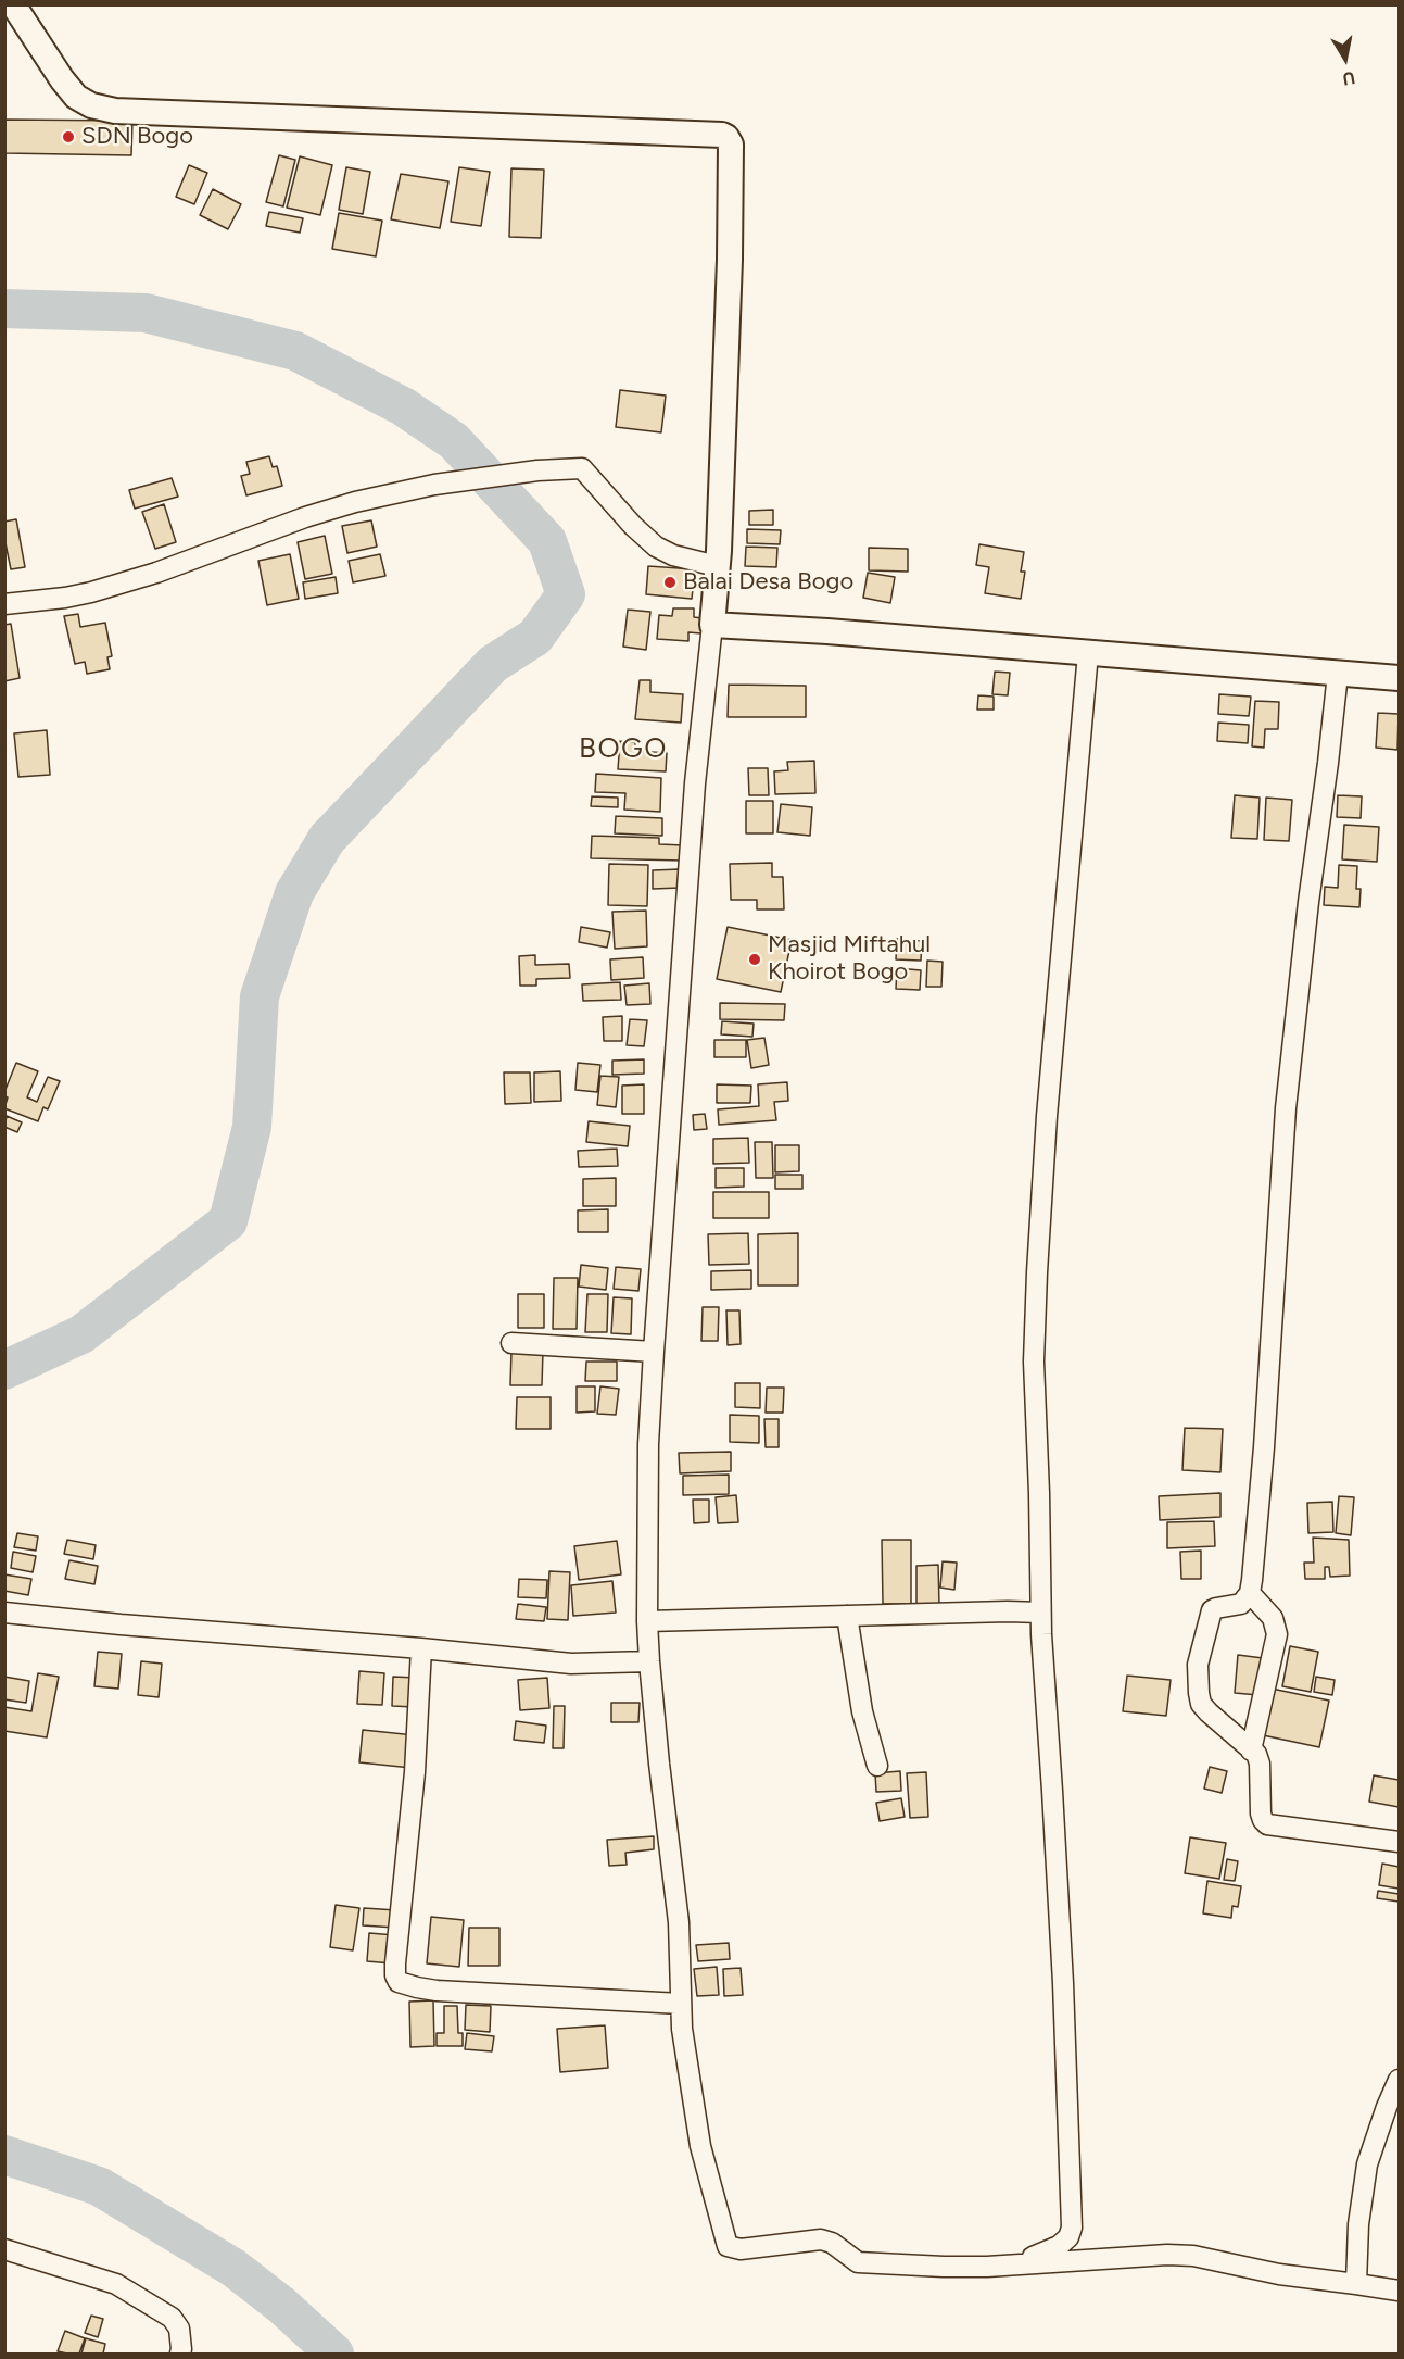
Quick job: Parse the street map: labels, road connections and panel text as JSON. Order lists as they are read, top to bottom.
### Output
{
  "districts": ["BOGO"],
  "places": ["SDN Bogo", "Balai Desa Bogo", "Masjid Miftahul Khoirot Bogo"],
  "north": "bottom"
}
